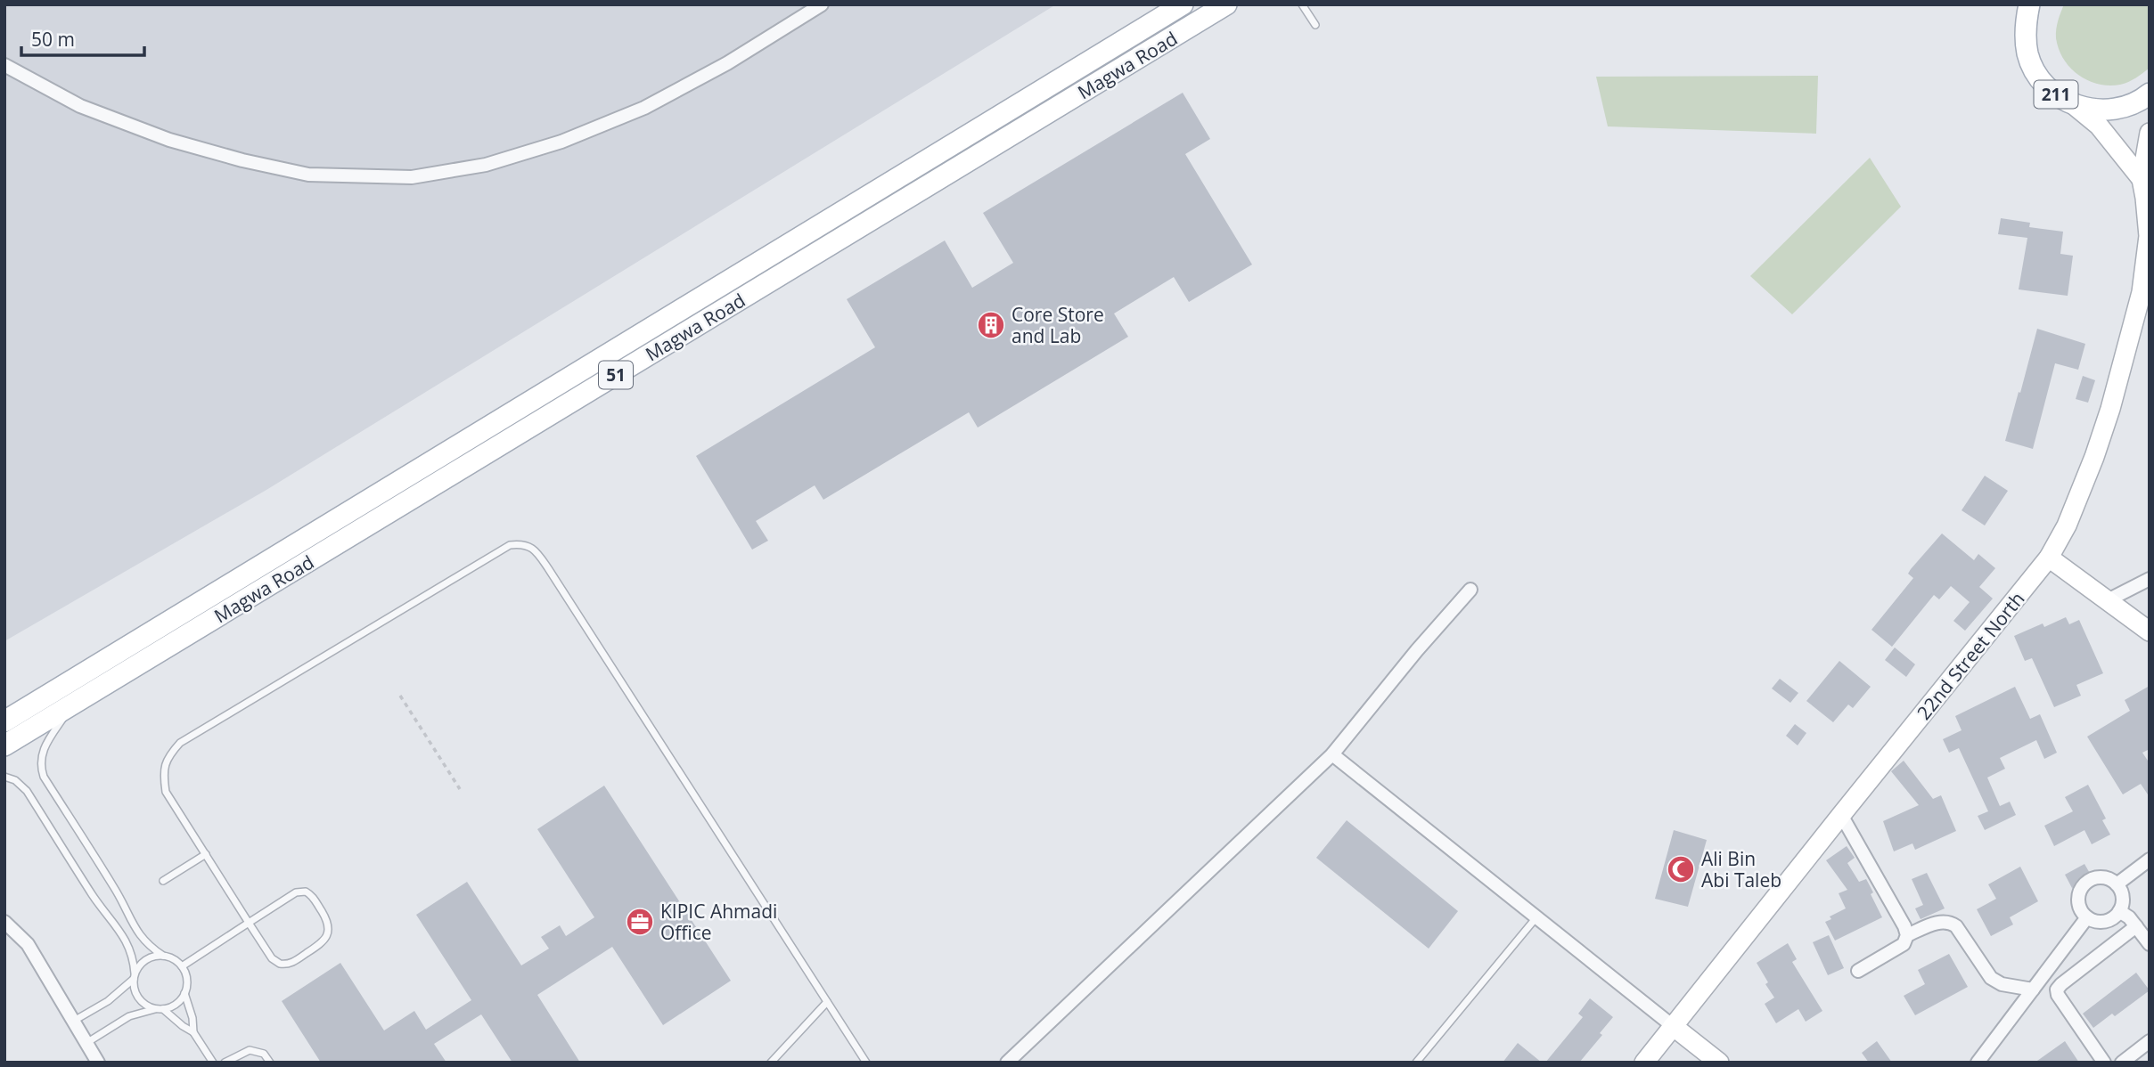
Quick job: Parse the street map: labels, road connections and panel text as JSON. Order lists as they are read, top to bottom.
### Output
{
  "streets": {
    "main road": ["Magwa Road", "211", "51"],
    "street": ["22nd Street North"]
  },
  "places": {
    "building": ["Core Store and Lab"],
    "mosque": ["Ali Bin Abi Taleb"],
    "office": ["KIPIC Ahmadi Office"]
  },
  "scale_bar": "50 m"
}
